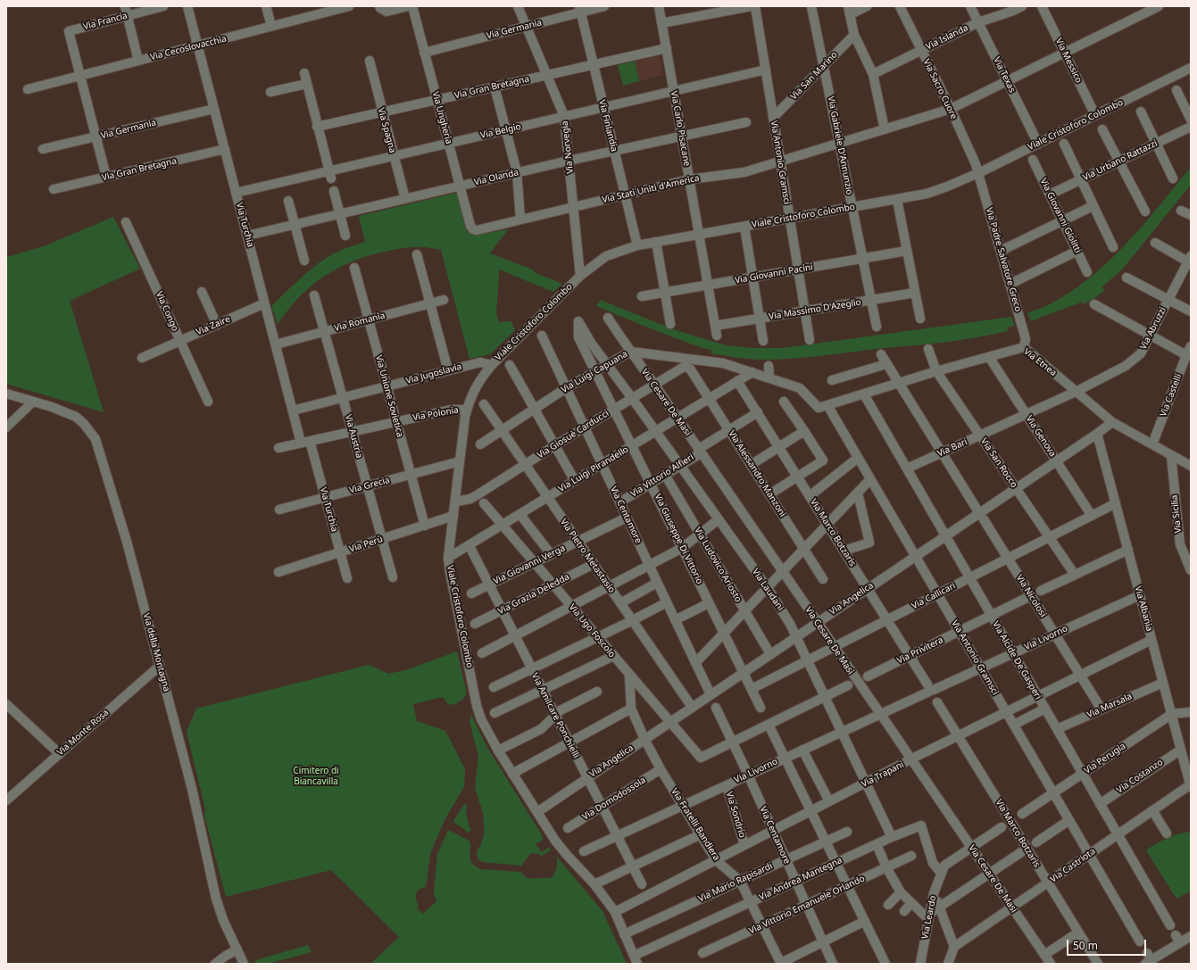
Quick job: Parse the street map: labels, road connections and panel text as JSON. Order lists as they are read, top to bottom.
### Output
{
  "streets": {
    "street": [
      "Via Francia",
      "Via Germania",
      "Via Islanda",
      "Via Cecoslovacchia",
      "Via Messico",
      "Via Texas",
      "Via San Marino",
      "Via Gran Bretagna",
      "Via Sacro Cuore",
      "Via Ungheria",
      "Viale Cristoforo Colombo",
      "Via Finlandia",
      "Via Carlo Pisacane",
      "Via Spagna",
      "Via Belgio",
      "Via Gabriele D'Annunzio",
      "Via Norvegia",
      "Via Urbano Rattazzi",
      "Via Antonio Gramsci",
      "Via Olanda",
      "Via Stati Uniti d'America",
      "Via Giovanni Giolitti",
      "Via Turchia",
      "Via Padre Salvatore Greco",
      "Via Giovanni Pacini",
      "Via Massimo D'Azeglio",
      "Via Congo",
      "Via Romania",
      "Via Zaire",
      "Via Abruzzi",
      "Via Etnea",
      "Via Luigi Capuana",
      "Via Jugoslavia",
      "Via Castelli",
      "Via Unione Sovietica",
      "Via Cesare De Masi",
      "Via Polonia",
      "Via Giosuè Carducci",
      "Via Austria",
      "Via Genova",
      "Via Bari",
      "Via San Rocco",
      "Via Luigi Pirandello",
      "Via Alessandro Manzoni",
      "Via Vittorio Alfieri",
      "Via Grecia",
      "Via Sicilia",
      "Via Centamore",
      "Via Marco Botzaris",
      "Via Giuseppe Di Vittorio",
      "Via Perù",
      "Via Pietro Metastasio",
      "Via Giovanni Verga",
      "Via Ludovico Ariosto",
      "Via Laudani",
      "Via Grazia Deledda",
      "Via Callicari",
      "Via Nicolosi",
      "Via Angelica",
      "Via Albania",
      "Via Ugo Foscolo",
      "Via Livorno",
      "Via Privitera",
      "Via della Montagna",
      "Via Alcide De Gasperi",
      "Via Marsala",
      "Via Amilcare Ponchielli",
      "Via Monte Rosa",
      "Via Perugia",
      "Via Trapani",
      "Via Costanzo",
      "Via Domodossola",
      "Via Sondrio",
      "Via Fratelli Bandiera",
      "Via Castriota",
      "Via Andrea Mantegna",
      "Via Mario Rapisardi",
      "Via Vittorio Emanuele Orlando",
      "Via Leardo"
    ]
  },
  "crossings": [
    ["Via Francia", "Via Cecoslovacchia"],
    ["Via Germania", "Via Ungheria"],
    ["Via Germania", "Via Finlandia"],
    ["Via Germania", "Via Norvegia"],
    ["Via Germania", "Via Turchia"],
    ["Via Islanda", "Via Texas"],
    ["Via Islanda", "Via Sacro Cuore"],
    ["Via Cecoslovacchia", "Via Turchia"],
    ["Via Messico", "Viale Cristoforo Colombo"],
    ["Via Messico", "Via Stati Uniti d'America"],
    ["Via Texas", "Viale Cristoforo Colombo"],
    ["Via Texas", "Via Stati Uniti d'America"],
    ["Via San Marino", "Via Gabriele D'Annunzio"],
    ["Via San Marino", "Via Antonio Gramsci"],
    ["Via Gran Bretagna", "Via Ungheria"],
    ["Via Gran Bretagna", "Via Finlandia"],
    ["Via Gran Bretagna", "Via Carlo Pisacane"],
    ["Via Gran Bretagna", "Via Spagna"],
    ["Via Gran Bretagna", "Via Norvegia"],
    ["Via Gran Bretagna", "Via Turchia"],
    ["Via Sacro Cuore", "Viale Cristoforo Colombo"],
    ["Via Sacro Cuore", "Via Stati Uniti d'America"],
    ["Via Sacro Cuore", "Via Padre Salvatore Greco"],
    ["Via Ungheria", "Via Belgio"],
    ["Via Ungheria", "Via Olanda"],
    ["Via Ungheria", "Via Stati Uniti d'America"],
    ["Viale Cristoforo Colombo", "Via Finlandia"],
    ["Viale Cristoforo Colombo", "Via Carlo Pisacane"],
    ["Viale Cristoforo Colombo", "Via Gabriele D'Annunzio"],
    ["Viale Cristoforo Colombo", "Via Norvegia"],
    ["Viale Cristoforo Colombo", "Via Antonio Gramsci"],
    ["Viale Cristoforo Colombo", "Via Padre Salvatore Greco"],
    ["Viale Cristoforo Colombo", "Via Jugoslavia"],
    ["Viale Cristoforo Colombo", "Via Polonia"],
    ["Viale Cristoforo Colombo", "Via Giosuè Carducci"],
    ["Viale Cristoforo Colombo", "Via Luigi Pirandello"],
    ["Viale Cristoforo Colombo", "Via Grecia"],
    ["Viale Cristoforo Colombo", "Via Perù"],
    ["Viale Cristoforo Colombo", "Via Angelica"],
    ["Viale Cristoforo Colombo", "Via Trapani"],
    ["Viale Cristoforo Colombo", "Via Andrea Mantegna"],
    ["Viale Cristoforo Colombo", "Via Mario Rapisardi"],
    ["Via Finlandia", "Via Belgio"],
    ["Via Finlandia", "Via Olanda"],
    ["Via Finlandia", "Via Stati Uniti d'America"],
    ["Via Carlo Pisacane", "Via Belgio"],
    ["Via Carlo Pisacane", "Via Olanda"],
    ["Via Carlo Pisacane", "Via Stati Uniti d'America"],
    ["Via Carlo Pisacane", "Via Giovanni Pacini"],
    ["Via Carlo Pisacane", "Via Massimo D'Azeglio"],
    ["Via Spagna", "Via Belgio"],
    ["Via Spagna", "Via Olanda"],
    ["Via Belgio", "Via Norvegia"],
    ["Via Belgio", "Via Antonio Gramsci"],
    ["Via Belgio", "Via Turchia"],
    ["Via Gabriele D'Annunzio", "Via Stati Uniti d'America"],
    ["Via Gabriele D'Annunzio", "Via Giovanni Pacini"],
    ["Via Gabriele D'Annunzio", "Via Massimo D'Azeglio"],
    ["Via Norvegia", "Via Olanda"],
    ["Via Norvegia", "Via Stati Uniti d'America"],
    ["Via Urbano Rattazzi", "Via Giovanni Giolitti"],
    ["Via Antonio Gramsci", "Via Stati Uniti d'America"],
    ["Via Antonio Gramsci", "Via Giovanni Pacini"],
    ["Via Antonio Gramsci", "Via Massimo D'Azeglio"],
    ["Via Antonio Gramsci", "Via Etnea"],
    ["Via Antonio Gramsci", "Via Luigi Capuana"],
    ["Via Antonio Gramsci", "Via Callicari"],
    ["Via Antonio Gramsci", "Via Angelica"],
    ["Via Antonio Gramsci", "Via Livorno"],
    ["Via Antonio Gramsci", "Via Privitera"],
    ["Via Antonio Gramsci", "Via Perugia"],
    ["Via Antonio Gramsci", "Via Trapani"],
    ["Via Antonio Gramsci", "Via Castriota"],
    ["Via Olanda", "Via Turchia"],
    ["Via Turchia", "Via Romania"],
    ["Via Turchia", "Via Zaire"],
    ["Via Turchia", "Via Jugoslavia"],
    ["Via Turchia", "Via Polonia"],
    ["Via Turchia", "Via Grecia"],
    ["Via Turchia", "Via Perù"],
    ["Via Padre Salvatore Greco", "Via Etnea"],
    ["Via Congo", "Via Zaire"],
    ["Via Romania", "Via Unione Sovietica"],
    ["Via Romania", "Via Austria"],
    ["Via Abruzzi", "Via Etnea"],
    ["Via Abruzzi", "Via Bari"],
    ["Via Etnea", "Via Luigi Capuana"],
    ["Via Etnea", "Via Castelli"],
    ["Via Etnea", "Via Genova"],
    ["Via Etnea", "Via Bari"],
    ["Via Etnea", "Via San Rocco"],
    ["Via Etnea", "Via Sicilia"],
    ["Via Etnea", "Via Nicolosi"],
    ["Via Etnea", "Via Angelica"],
    ["Via Etnea", "Via Alcide De Gasperi"],
    ["Via Luigi Capuana", "Via Cesare De Masi"],
    ["Via Luigi Capuana", "Via Luigi Pirandello"],
    ["Via Luigi Capuana", "Via Centamore"],
    ["Via Luigi Capuana", "Via Giuseppe Di Vittorio"],
    ["Via Luigi Capuana", "Via Pietro Metastasio"],
    ["Via Luigi Capuana", "Via Laudani"],
    ["Via Jugoslavia", "Via Unione Sovietica"],
    ["Via Jugoslavia", "Via Austria"],
    ["Via Unione Sovietica", "Via Polonia"],
    ["Via Unione Sovietica", "Via Grecia"],
    ["Via Unione Sovietica", "Via Perù"],
    ["Via Cesare De Masi", "Via Giosuè Carducci"],
    ["Via Cesare De Masi", "Via Luigi Pirandello"],
    ["Via Cesare De Masi", "Via Vittorio Alfieri"],
    ["Via Cesare De Masi", "Via Callicari"],
    ["Via Cesare De Masi", "Via Angelica"],
    ["Via Cesare De Masi", "Via Livorno"],
    ["Via Cesare De Masi", "Via Trapani"],
    ["Via Cesare De Masi", "Via Castriota"],
    ["Via Polonia", "Via Austria"],
    ["Via Giosuè Carducci", "Via Alessandro Manzoni"],
    ["Via Giosuè Carducci", "Via Centamore"],
    ["Via Giosuè Carducci", "Via Giuseppe Di Vittorio"],
    ["Via Giosuè Carducci", "Via Pietro Metastasio"],
    ["Via Giosuè Carducci", "Via Laudani"],
    ["Via Austria", "Via Grecia"],
    ["Via Austria", "Via Perù"],
    ["Via Genova", "Via Bari"],
    ["Via Genova", "Via Callicari"],
    ["Via Genova", "Via Angelica"],
    ["Via Bari", "Via San Rocco"],
    ["Via Bari", "Via Nicolosi"],
    ["Via Bari", "Via Alcide De Gasperi"],
    ["Via San Rocco", "Via Callicari"],
    ["Via San Rocco", "Via Angelica"],
    ["Via Luigi Pirandello", "Via Alessandro Manzoni"],
    ["Via Luigi Pirandello", "Via Centamore"],
    ["Via Luigi Pirandello", "Via Marco Botzaris"],
    ["Via Luigi Pirandello", "Via Giuseppe Di Vittorio"],
    ["Via Luigi Pirandello", "Via Pietro Metastasio"],
    ["Via Luigi Pirandello", "Via Laudani"],
    ["Via Luigi Pirandello", "Via Ugo Foscolo"],
    ["Via Luigi Pirandello", "Via Amilcare Ponchielli"],
    ["Via Alessandro Manzoni", "Via Vittorio Alfieri"],
    ["Via Vittorio Alfieri", "Via Centamore"],
    ["Via Vittorio Alfieri", "Via Marco Botzaris"],
    ["Via Vittorio Alfieri", "Via Giuseppe Di Vittorio"],
    ["Via Vittorio Alfieri", "Via Ludovico Ariosto"],
    ["Via Vittorio Alfieri", "Via Laudani"],
    ["Via Centamore", "Via Giovanni Verga"],
    ["Via Centamore", "Via Angelica"],
    ["Via Centamore", "Via Ugo Foscolo"],
    ["Via Centamore", "Via Livorno"],
    ["Via Centamore", "Via Trapani"],
    ["Via Centamore", "Via Andrea Mantegna"],
    ["Via Centamore", "Via Mario Rapisardi"],
    ["Via Centamore", "Via Vittorio Emanuele Orlando"],
    ["Via Marco Botzaris", "Via Callicari"],
    ["Via Marco Botzaris", "Via Angelica"],
    ["Via Marco Botzaris", "Via Livorno"],
    ["Via Marco Botzaris", "Via Privitera"],
    ["Via Marco Botzaris", "Via Trapani"],
    ["Via Marco Botzaris", "Via Castriota"],
    ["Via Giuseppe Di Vittorio", "Via Laudani"],
    ["Via Giuseppe Di Vittorio", "Via Callicari"],
    ["Via Giuseppe Di Vittorio", "Via Angelica"],
    ["Via Pietro Metastasio", "Via Giovanni Verga"],
    ["Via Pietro Metastasio", "Via Grazia Deledda"],
    ["Via Pietro Metastasio", "Via Angelica"],
    ["Via Giovanni Verga", "Via Ugo Foscolo"],
    ["Via Giovanni Verga", "Via Amilcare Ponchielli"],
    ["Via Ludovico Ariosto", "Via Angelica"],
    ["Via Laudani", "Via Callicari"],
    ["Via Laudani", "Via Angelica"],
    ["Via Laudani", "Via Livorno"],
    ["Via Laudani", "Via Trapani"],
    ["Via Laudani", "Via Andrea Mantegna"],
    ["Via Grazia Deledda", "Via Ugo Foscolo"],
    ["Via Grazia Deledda", "Via Amilcare Ponchielli"],
    ["Via Callicari", "Via Nicolosi"],
    ["Via Callicari", "Via Albania"],
    ["Via Callicari", "Via Alcide De Gasperi"],
    ["Via Nicolosi", "Via Angelica"],
    ["Via Nicolosi", "Via Livorno"],
    ["Via Nicolosi", "Via Privitera"],
    ["Via Nicolosi", "Via Marsala"],
    ["Via Nicolosi", "Via Trapani"],
    ["Via Angelica", "Via Albania"],
    ["Via Angelica", "Via Ugo Foscolo"],
    ["Via Angelica", "Via Alcide De Gasperi"],
    ["Via Angelica", "Via Amilcare Ponchielli"],
    ["Via Angelica", "Via Fratelli Bandiera"],
    ["Via Albania", "Via Livorno"],
    ["Via Albania", "Via Marsala"],
    ["Via Albania", "Via Perugia"],
    ["Via Albania", "Via Trapani"],
    ["Via Albania", "Via Costanzo"],
    ["Via Albania", "Via Castriota"],
    ["Via Ugo Foscolo", "Via Fratelli Bandiera"],
    ["Via Livorno", "Via Alcide De Gasperi"],
    ["Via Livorno", "Via Amilcare Ponchielli"],
    ["Via Livorno", "Via Sondrio"],
    ["Via Livorno", "Via Fratelli Bandiera"],
    ["Via Privitera", "Via Alcide De Gasperi"],
    ["Via della Montagna", "Via Monte Rosa"],
    ["Via Alcide De Gasperi", "Via Marsala"],
    ["Via Alcide De Gasperi", "Via Perugia"],
    ["Via Alcide De Gasperi", "Via Trapani"],
    ["Via Alcide De Gasperi", "Via Costanzo"],
    ["Via Alcide De Gasperi", "Via Castriota"],
    ["Via Amilcare Ponchielli", "Via Domodossola"],
    ["Via Trapani", "Via Sondrio"],
    ["Via Trapani", "Via Fratelli Bandiera"],
    ["Via Domodossola", "Via Fratelli Bandiera"],
    ["Via Fratelli Bandiera", "Via Andrea Mantegna"],
    ["Via Fratelli Bandiera", "Via Mario Rapisardi"],
    ["Via Fratelli Bandiera", "Via Vittorio Emanuele Orlando"],
    ["Via Andrea Mantegna", "Via Leardo"]
  ],
  "parks": ["Cimitero di Biancavilla"],
  "scale_bar": "50 m"
}
